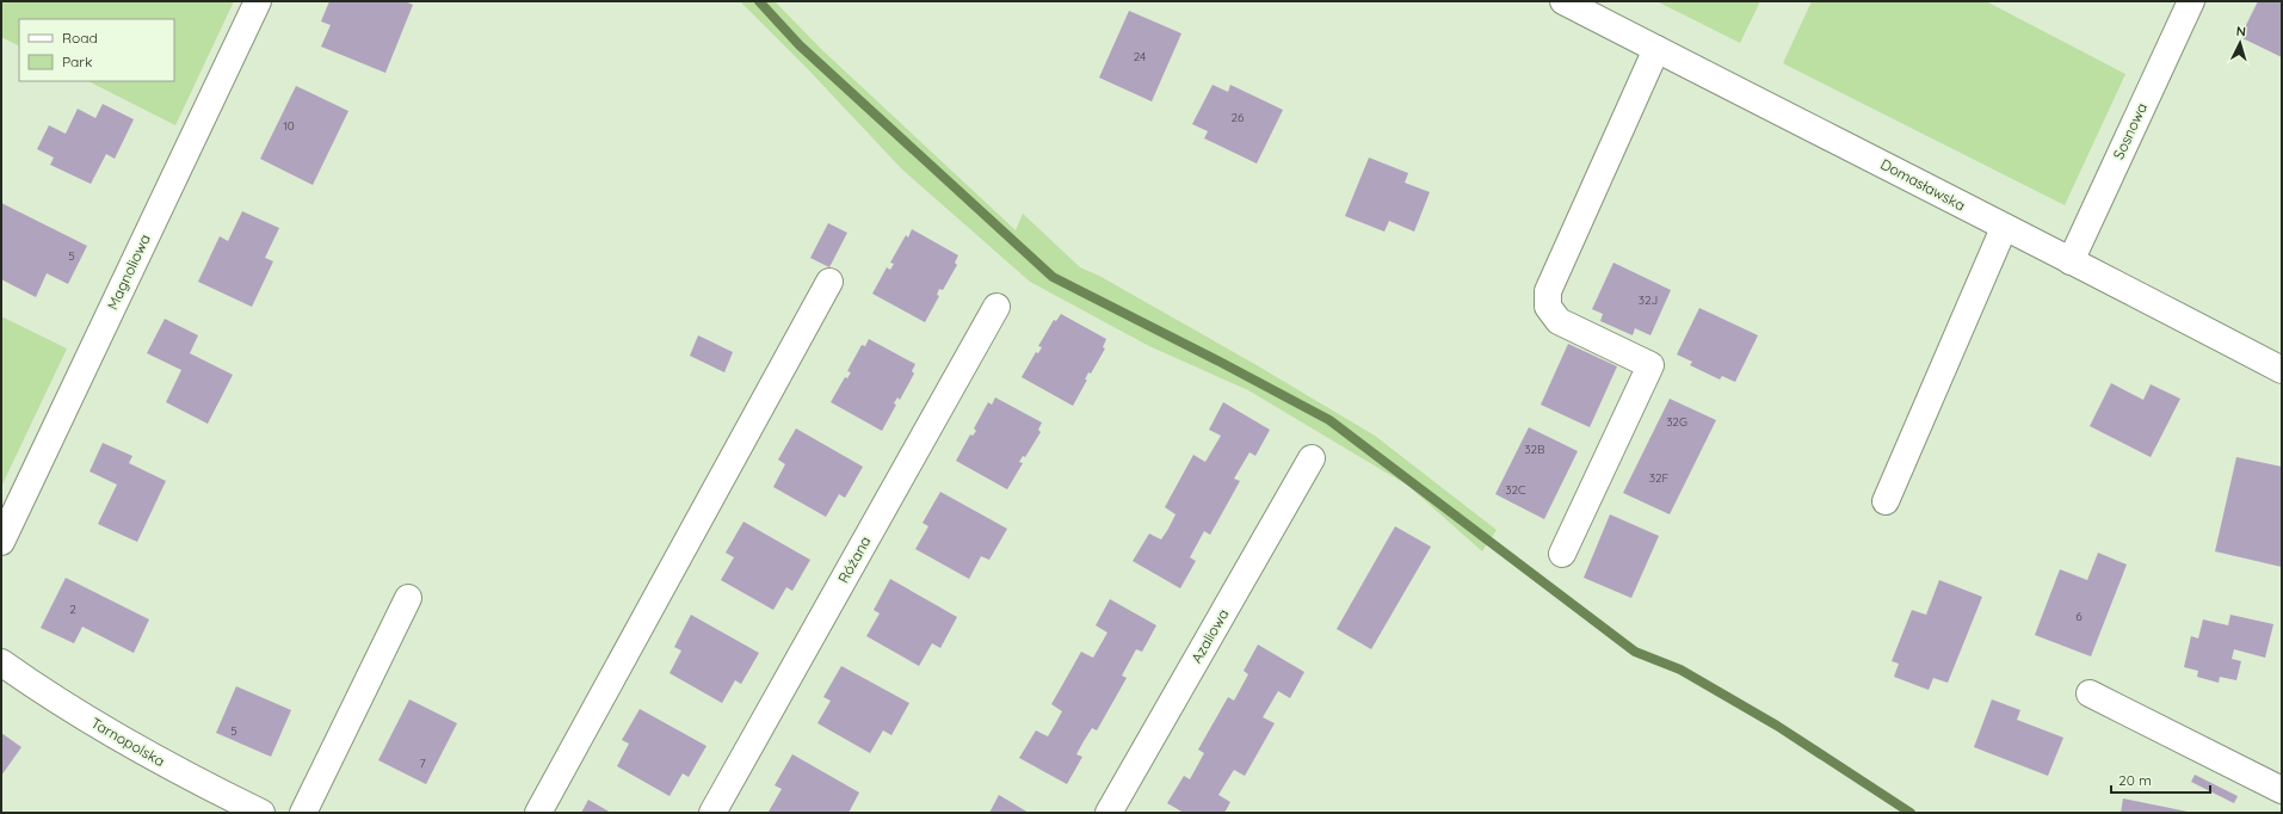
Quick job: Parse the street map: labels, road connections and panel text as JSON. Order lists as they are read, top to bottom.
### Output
{
  "streets": {
    "street": [
      "Sosnowa",
      "Domasławska",
      "Magnoliowa",
      "Różana",
      "Azaliowa",
      "Tarnopolska"
    ]
  },
  "crossings": [
    ["Sosnowa", "Domasławska"]
  ],
  "house_numbers": [
    "24",
    "26",
    "10",
    "5",
    "32J",
    "32G",
    "32B",
    "32F",
    "32C",
    "2",
    "6",
    "5",
    "7"
  ],
  "legend": ["Road", "Park"],
  "scale_bar": "20 m",
  "north": "top"
}
